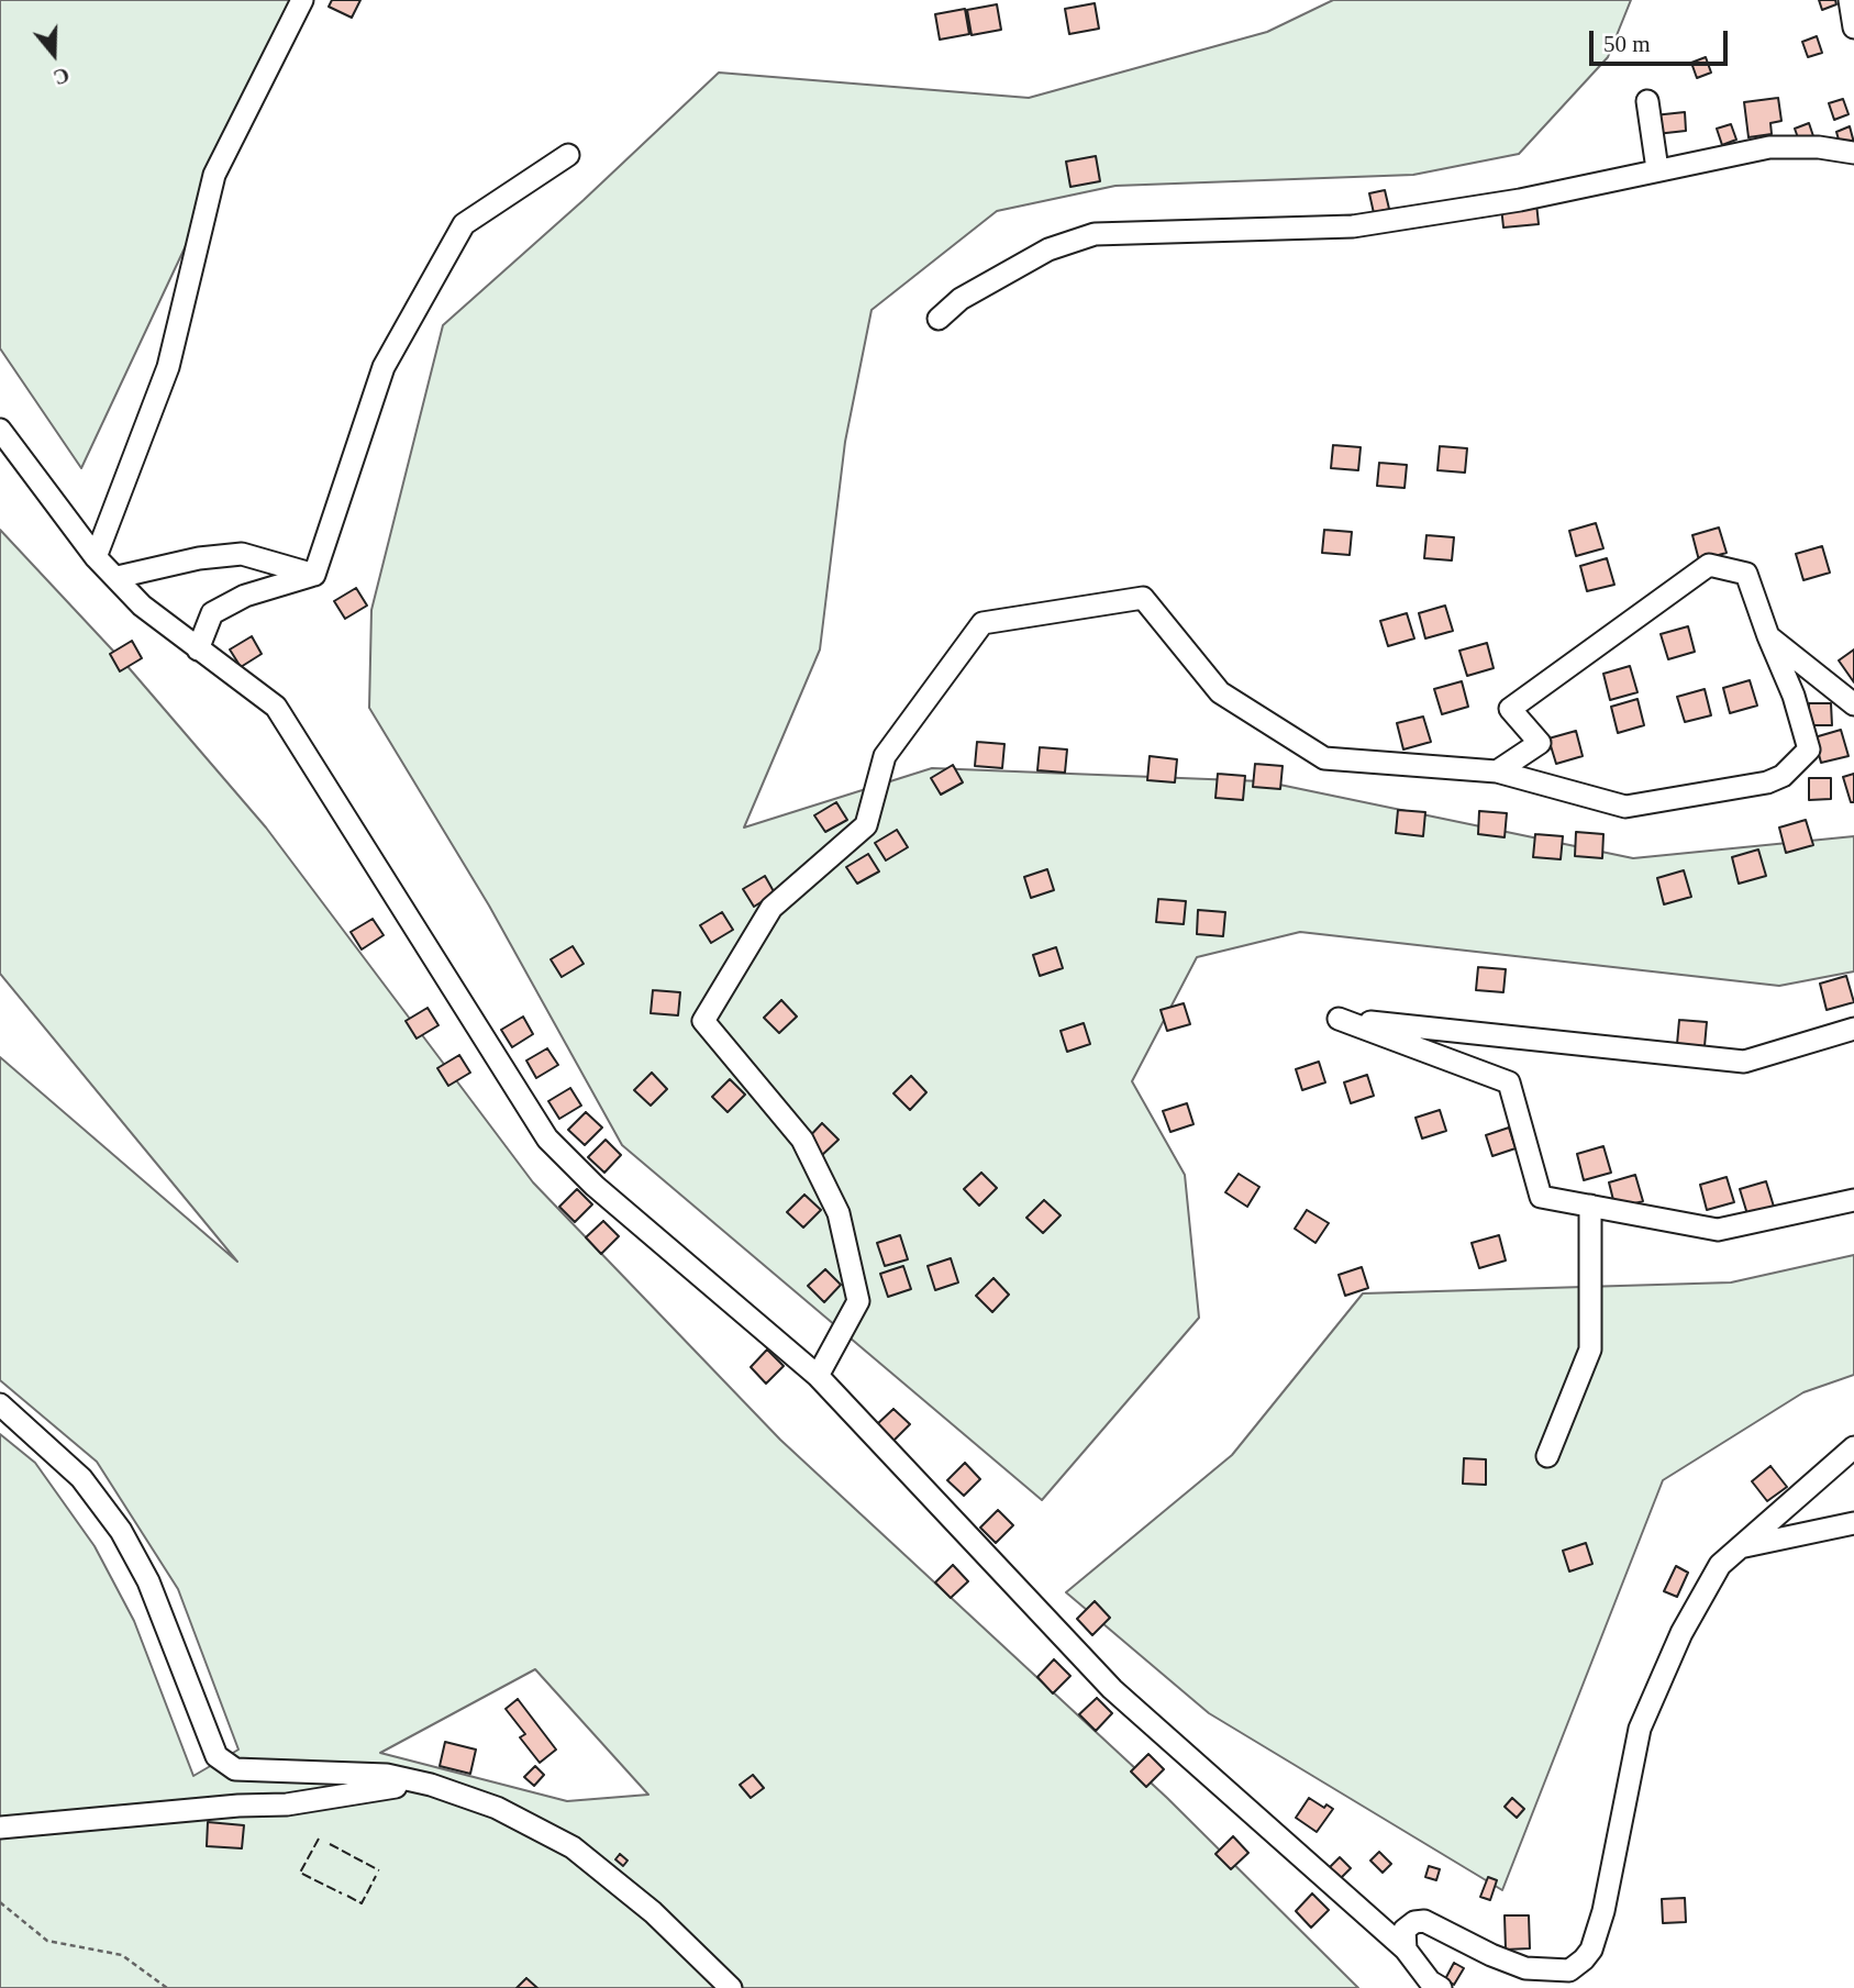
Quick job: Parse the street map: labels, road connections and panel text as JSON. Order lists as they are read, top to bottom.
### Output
{
  "scale_bar": "50 m",
  "north": "bottom"
}
